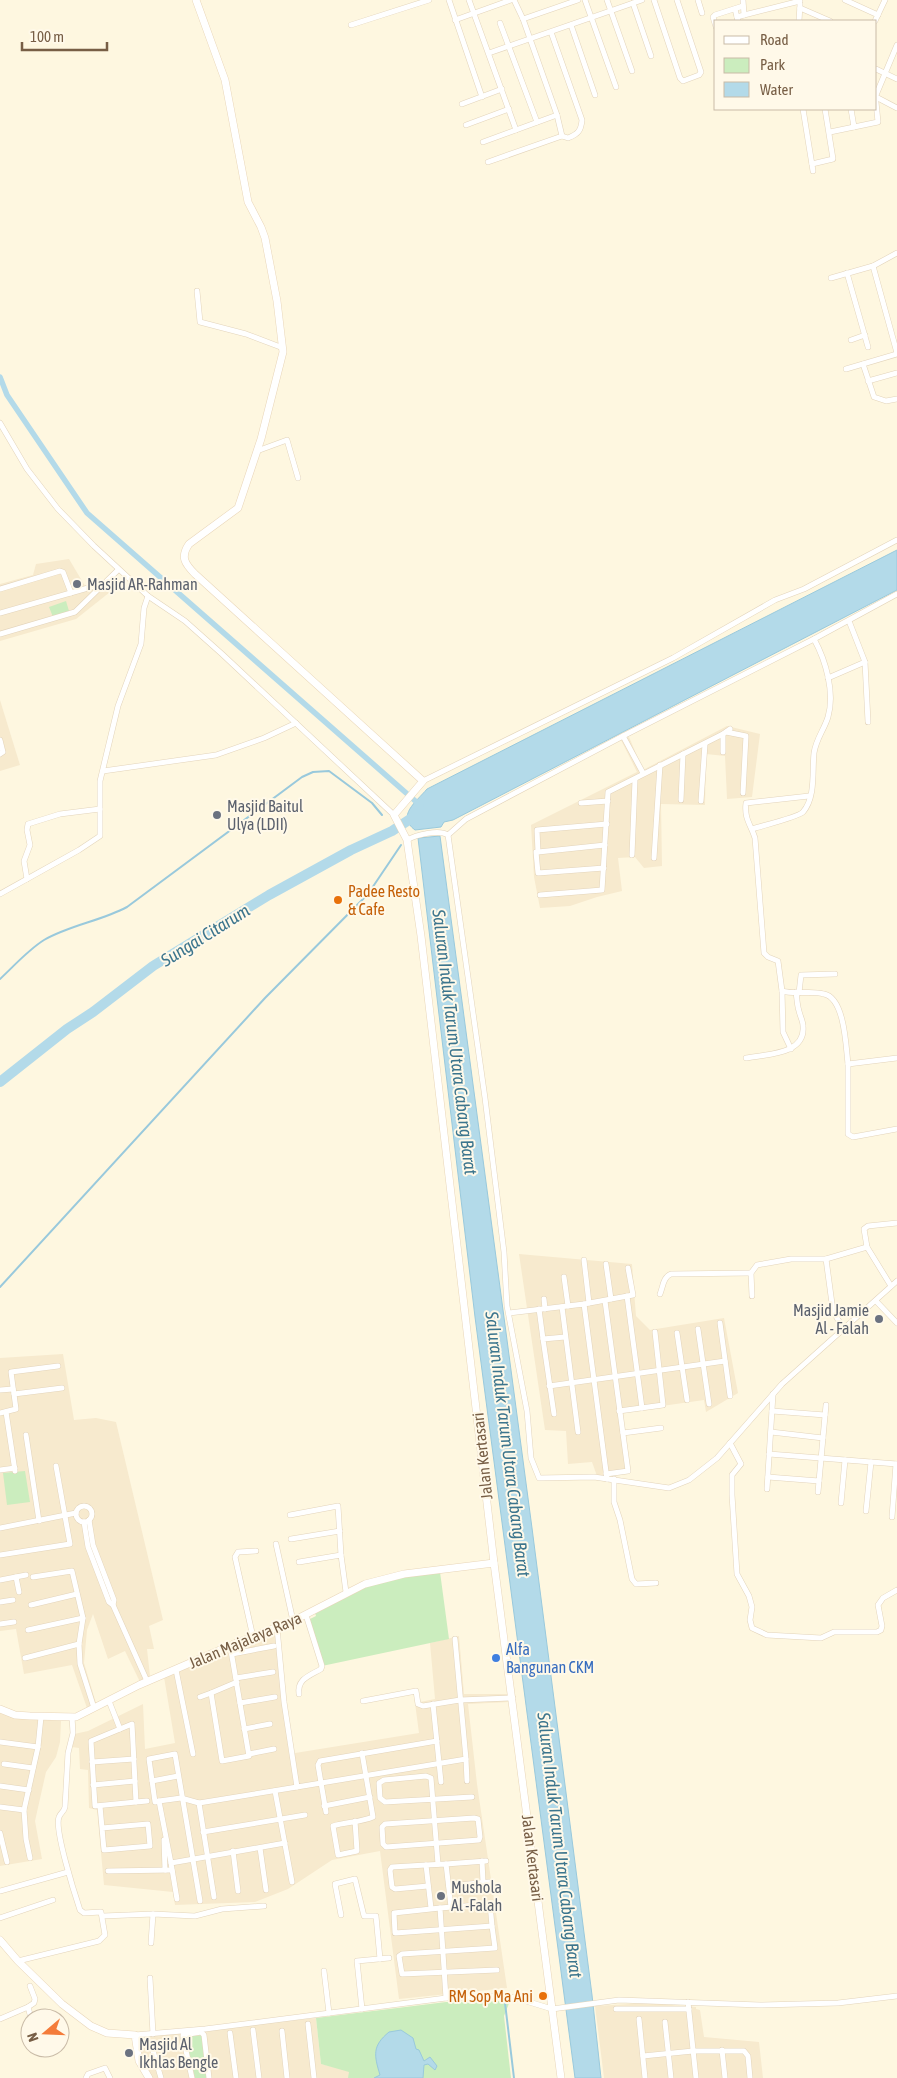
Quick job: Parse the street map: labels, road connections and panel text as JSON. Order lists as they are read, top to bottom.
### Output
{
  "streets": {
    "street": ["Jalan Kertasari", "Jalan Majalaya Raya"]
  },
  "crossings": [
    ["Jalan Kertasari", "Jalan Majalaya Raya"]
  ],
  "water": ["Sungai Citarum", "Saluran Induk Tarum Utara Cabang Barat"],
  "places": [
    "Masjid AR-Rahman",
    "Masjid Baitul Ulya (LDII)",
    "Padee Resto & Cafe",
    "Masjid Jamie Al - Falah",
    "Alfa Bangunan CKM",
    "Mushola Al -Falah",
    "RM Sop Ma Ani",
    "Masjid Al Ikhlas Bengle"
  ],
  "legend": ["Road", "Park", "Water"],
  "scale_bar": "100 m",
  "north": "left"
}
